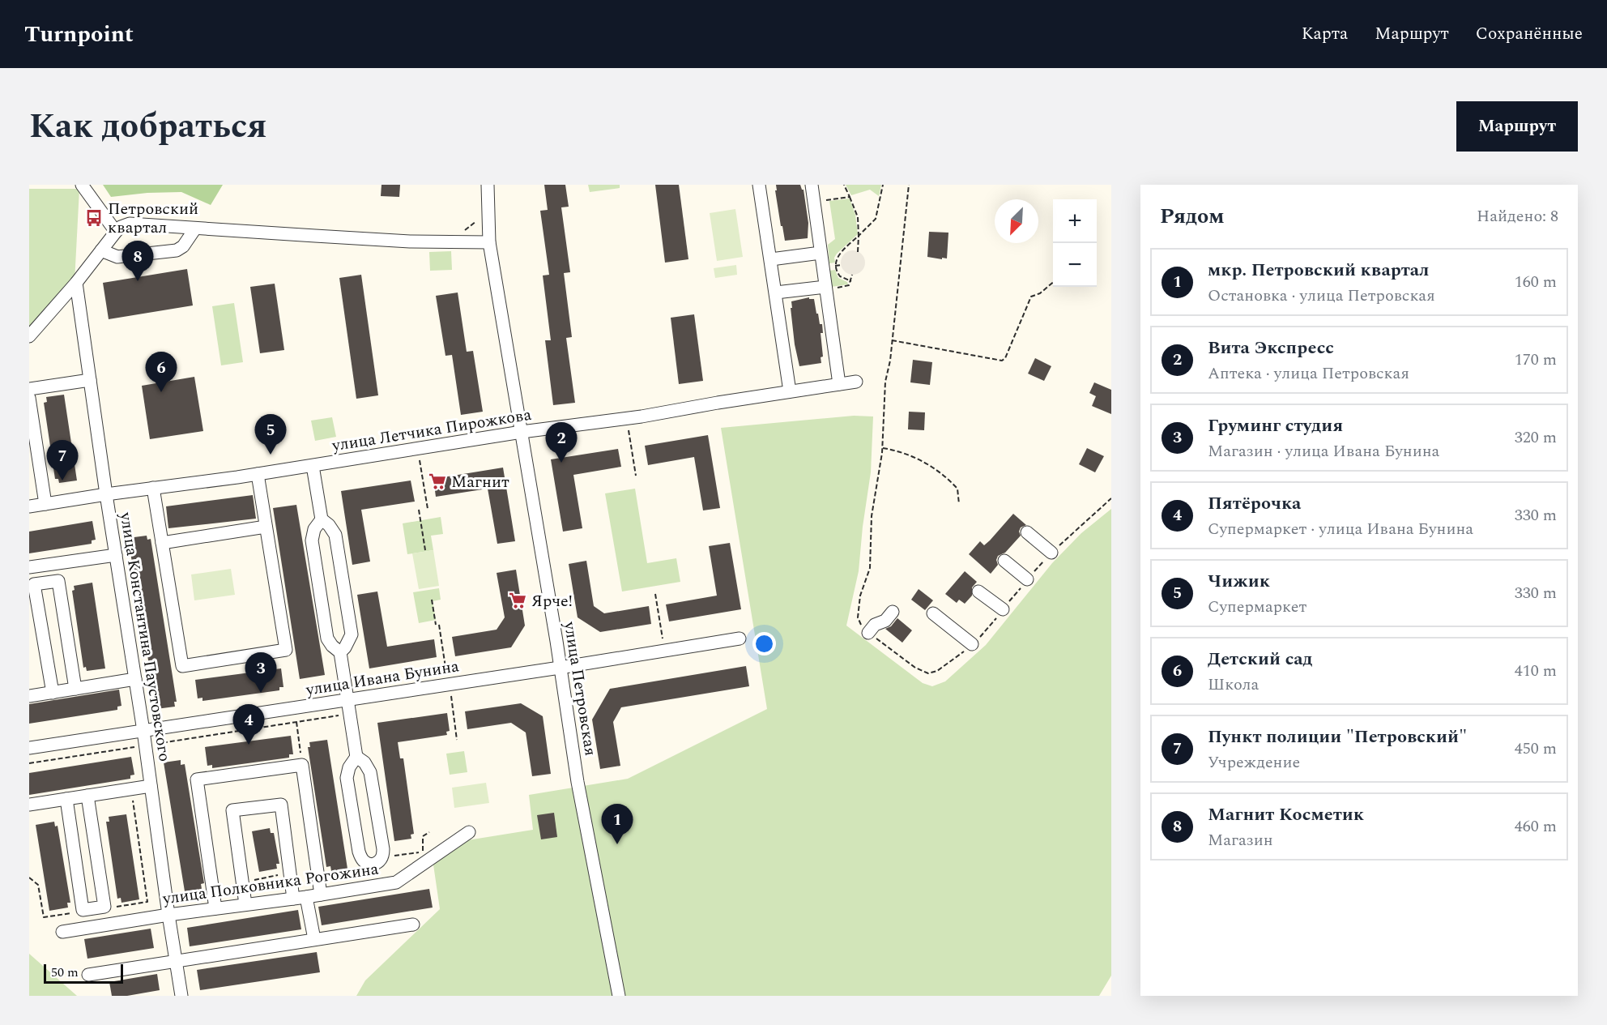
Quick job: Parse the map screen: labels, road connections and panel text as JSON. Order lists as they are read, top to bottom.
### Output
{
  "streets": {
    "street": [
      "улица Летчика Пирожкова",
      "улица Константина Паустовского",
      "улица Ивана Бунина",
      "улица Петровская",
      "улица Полковника Рогожина"
    ]
  },
  "crossings": [
    ["улица Летчика Пирожкова", "улица Константина Паустовского"],
    ["улица Летчика Пирожкова", "улица Петровская"],
    ["улица Константина Паустовского", "улица Ивана Бунина"],
    ["улица Константина Паустовского", "улица Полковника Рогожина"],
    ["улица Ивана Бунина", "улица Петровская"]
  ],
  "places": {
    "bus stop": ["Петровский квартал"],
    "supermarket": ["Магнит", "Ярче!"]
  },
  "scale_bar": "50 m",
  "north": "bottom left",
  "page": {
    "header": "Turnpoint",
    "nav": ["Карта", "Маршрут", "Сохранённые"],
    "title": "Как добраться",
    "buttons": "Маршрут",
    "heading": ["Рядом", "Найдено: 8"],
    "map_buttons": ["+", "−"],
    "pins": [
      "8",
      "6",
      "5",
      "2",
      "7",
      "3",
      "4",
      "1"
    ],
    "list": [
      {
        "mark": "1",
        "name": "мкр. Петровский квартал",
        "note": "Остановка · улица Петровская",
        "value": "160 m"
      },
      {
        "mark": "2",
        "name": "Вита Экспресс",
        "note": "Аптека · улица Петровская",
        "value": "170 m"
      },
      {
        "mark": "3",
        "name": "Груминг студия",
        "note": "Магазин · улица Ивана Бунина",
        "value": "320 m"
      },
      {
        "mark": "4",
        "name": "Пятёрочка",
        "note": "Супермаркет · улица Ивана Бунина",
        "value": "330 m"
      },
      {
        "mark": "5",
        "name": "Чижик",
        "note": "Супермаркет",
        "value": "330 m"
      },
      {
        "mark": "6",
        "name": "Детский сад",
        "note": "Школа",
        "value": "410 m"
      },
      {
        "mark": "7",
        "name": "Пункт полиции \"Петровский\"",
        "note": "Учреждение",
        "value": "450 m"
      },
      {
        "mark": "8",
        "name": "Магнит Косметик",
        "note": "Магазин",
        "value": "460 m"
      }
    ],
    "scale": "50 m"
  }
}
